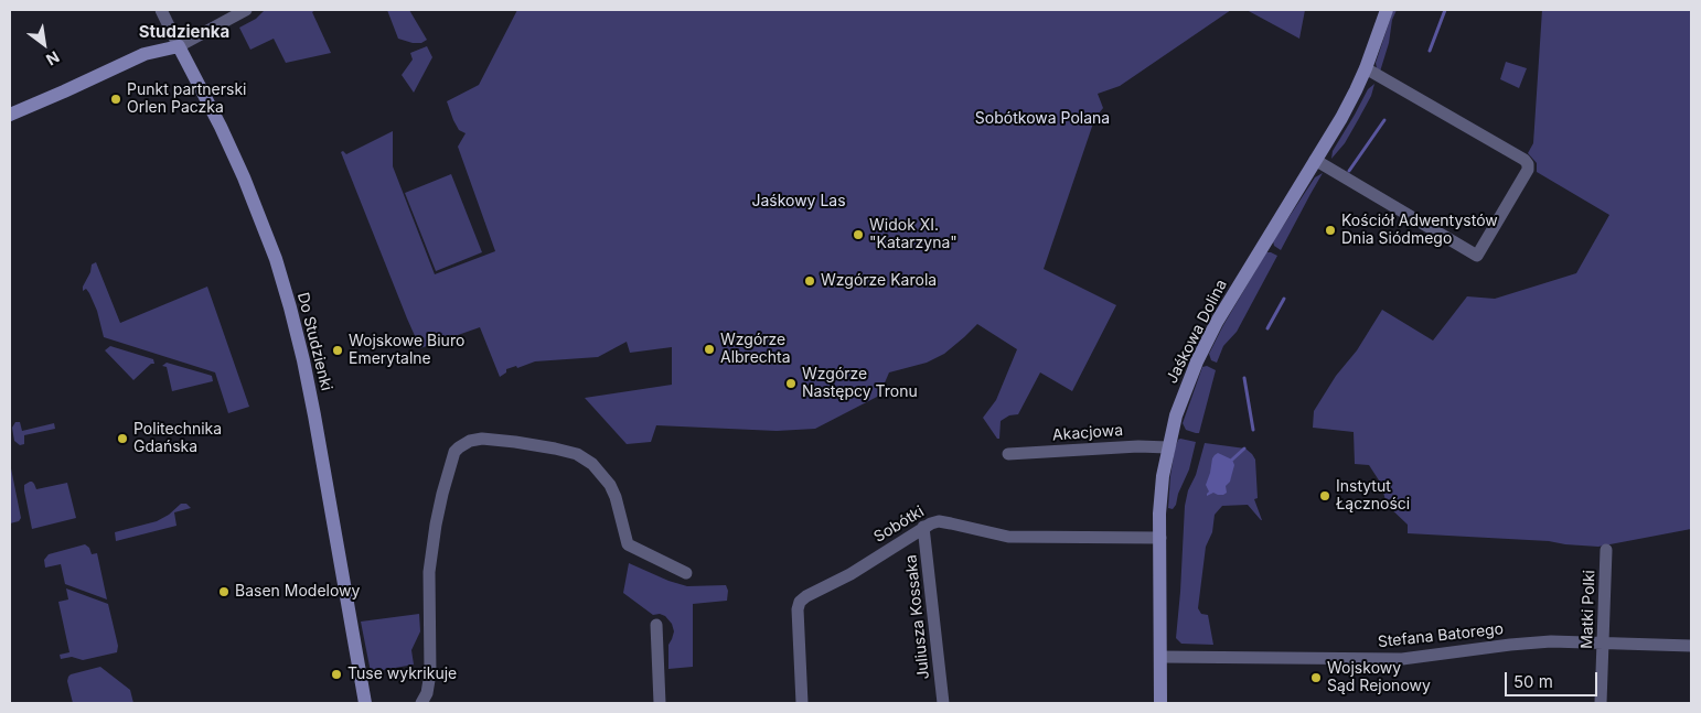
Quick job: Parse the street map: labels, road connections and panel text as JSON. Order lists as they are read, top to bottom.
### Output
{
  "streets": {
    "main road": ["Jaśkowa Dolina", "Do Studzienki"],
    "street": [
      "Akacjowa",
      "Sobótki",
      "Matki Polki",
      "Juliusza Kossaka",
      "Stefana Batorego"
    ]
  },
  "crossings": [
    ["Jaśkowa Dolina", "Akacjowa"],
    ["Jaśkowa Dolina", "Sobótki"],
    ["Jaśkowa Dolina", "Stefana Batorego"],
    ["Sobótki", "Juliusza Kossaka"],
    ["Matki Polki", "Stefana Batorego"]
  ],
  "districts": ["Studzienka"],
  "parks": ["Sobótkowa Polana", "Jaśkowy Las"],
  "places": [
    "Punkt partnerski Orlen Paczka",
    "Kościół Adwentystów Dnia Siódmego",
    "Widok XI. \"Katarzyna\"",
    "Wzgórze Karola",
    "Wzgórze Albrechta",
    "Wojskowe Biuro Emerytalne",
    "Wzgórze Następcy Tronu",
    "Politechnika Gdańska",
    "Instytut Łączności",
    "Basen Modelowy",
    "Tuse wykrikuje",
    "Wojskowy Sąd Rejonowy"
  ],
  "scale_bar": "50 m",
  "north": "bottom right"
}
